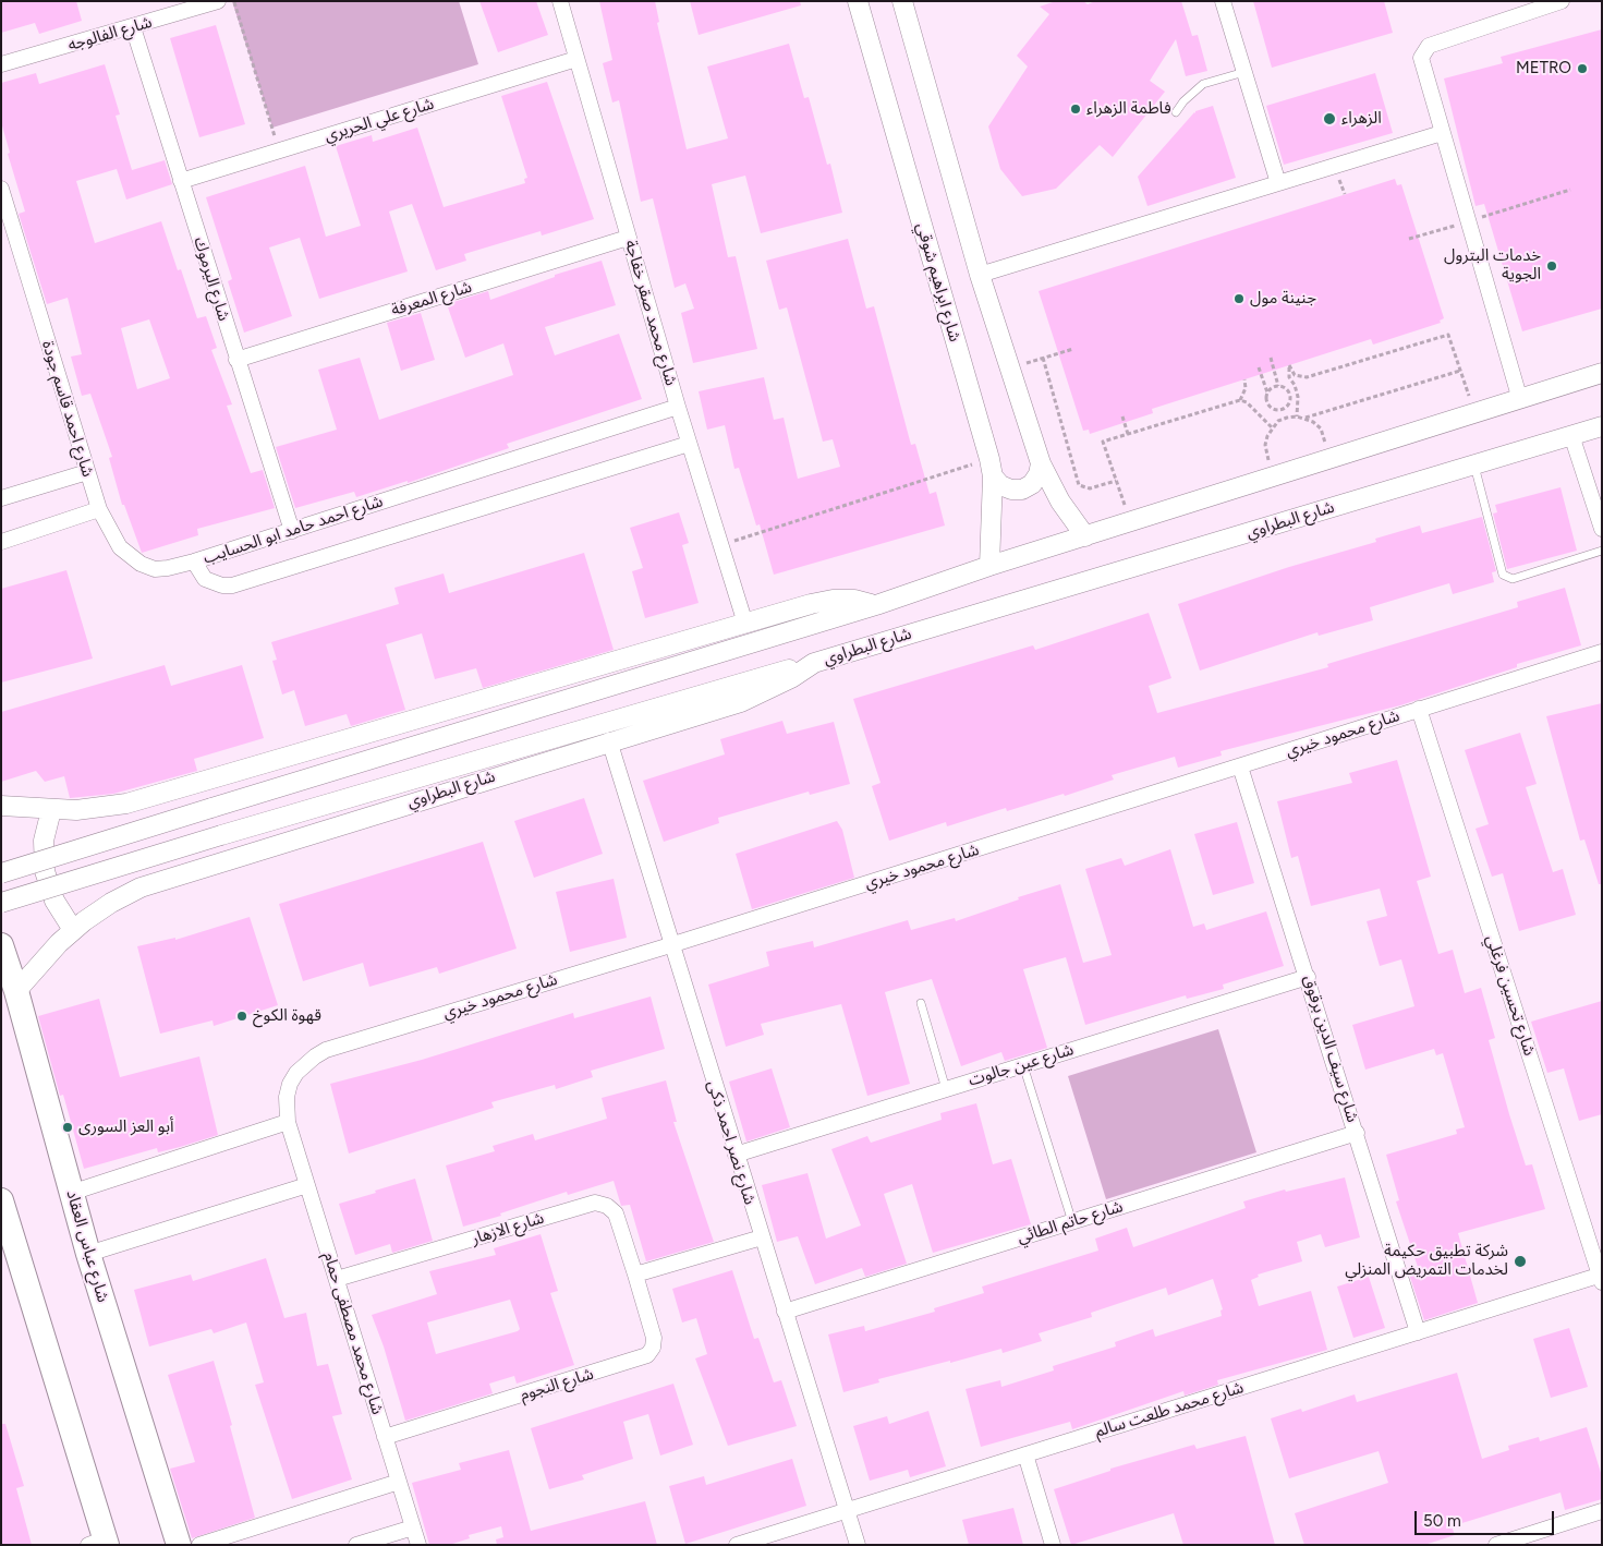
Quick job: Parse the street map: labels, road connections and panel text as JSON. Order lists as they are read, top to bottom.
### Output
{
  "streets": {
    "main road": ["شارع عباس العقاد"],
    "street": [
      "شارع الفالوجه",
      "شارع علي الحريري",
      "شارع اليرموك",
      "شارع ابراهيم شوقي",
      "شارع المعرفة",
      "شارع محمد صقر خفاجة",
      "شارع احمد قاسم جودة",
      "شارع البطراوي",
      "شارع احمد حامد ابو الحسايب",
      "شارع محمود خيري",
      "شارع تحسين فرغلي",
      "شارع سيف الدين برقوق",
      "شارع عين جالوت",
      "شارع نصر احمد ذكى",
      "شارع حاتم الطائي",
      "شارع الازهار",
      "شارع محمد مصطفى حمام",
      "شارع النجوم",
      "شارع محمد طلعت سالم"
    ]
  },
  "crossings": [
    ["شارع الفالوجه", "شارع اليرموك"],
    ["شارع علي الحريري", "شارع اليرموك"],
    ["شارع علي الحريري", "شارع محمد صقر خفاجة"],
    ["شارع اليرموك", "شارع المعرفة"],
    ["شارع اليرموك", "شارع احمد حامد ابو الحسايب"],
    ["شارع المعرفة", "شارع محمد صقر خفاجة"],
    ["شارع محمد صقر خفاجة", "شارع احمد حامد ابو الحسايب"],
    ["شارع احمد قاسم جودة", "شارع احمد حامد ابو الحسايب"],
    ["شارع البطراوي", "شارع نصر احمد ذكى"],
    ["شارع البطراوي", "شارع عباس العقاد"],
    ["شارع محمود خيري", "شارع تحسين فرغلي"],
    ["شارع محمود خيري", "شارع سيف الدين برقوق"],
    ["شارع محمود خيري", "شارع نصر احمد ذكى"],
    ["شارع محمود خيري", "شارع محمد مصطفى حمام"],
    ["شارع تحسين فرغلي", "شارع محمد طلعت سالم"],
    ["شارع سيف الدين برقوق", "شارع عين جالوت"],
    ["شارع سيف الدين برقوق", "شارع حاتم الطائي"],
    ["شارع سيف الدين برقوق", "شارع محمد طلعت سالم"],
    ["شارع عين جالوت", "شارع نصر احمد ذكى"],
    ["شارع نصر احمد ذكى", "شارع حاتم الطائي"],
    ["شارع نصر احمد ذكى", "شارع محمد طلعت سالم"],
    ["شارع الازهار", "شارع محمد مصطفى حمام"],
    ["شارع الازهار", "شارع النجوم"],
    ["شارع محمد مصطفى حمام", "شارع النجوم"]
  ],
  "places": [
    "METRO",
    "فاطمة الزهراء",
    "الزهراء",
    "خدمات البترول الجوية",
    "جنينة مول",
    "قهوة الكوخ",
    "أبو العز السورى",
    "شركة تطبيق حكيمة لخدمات التمريض المنزلي"
  ],
  "scale_bar": "50 m"
}
